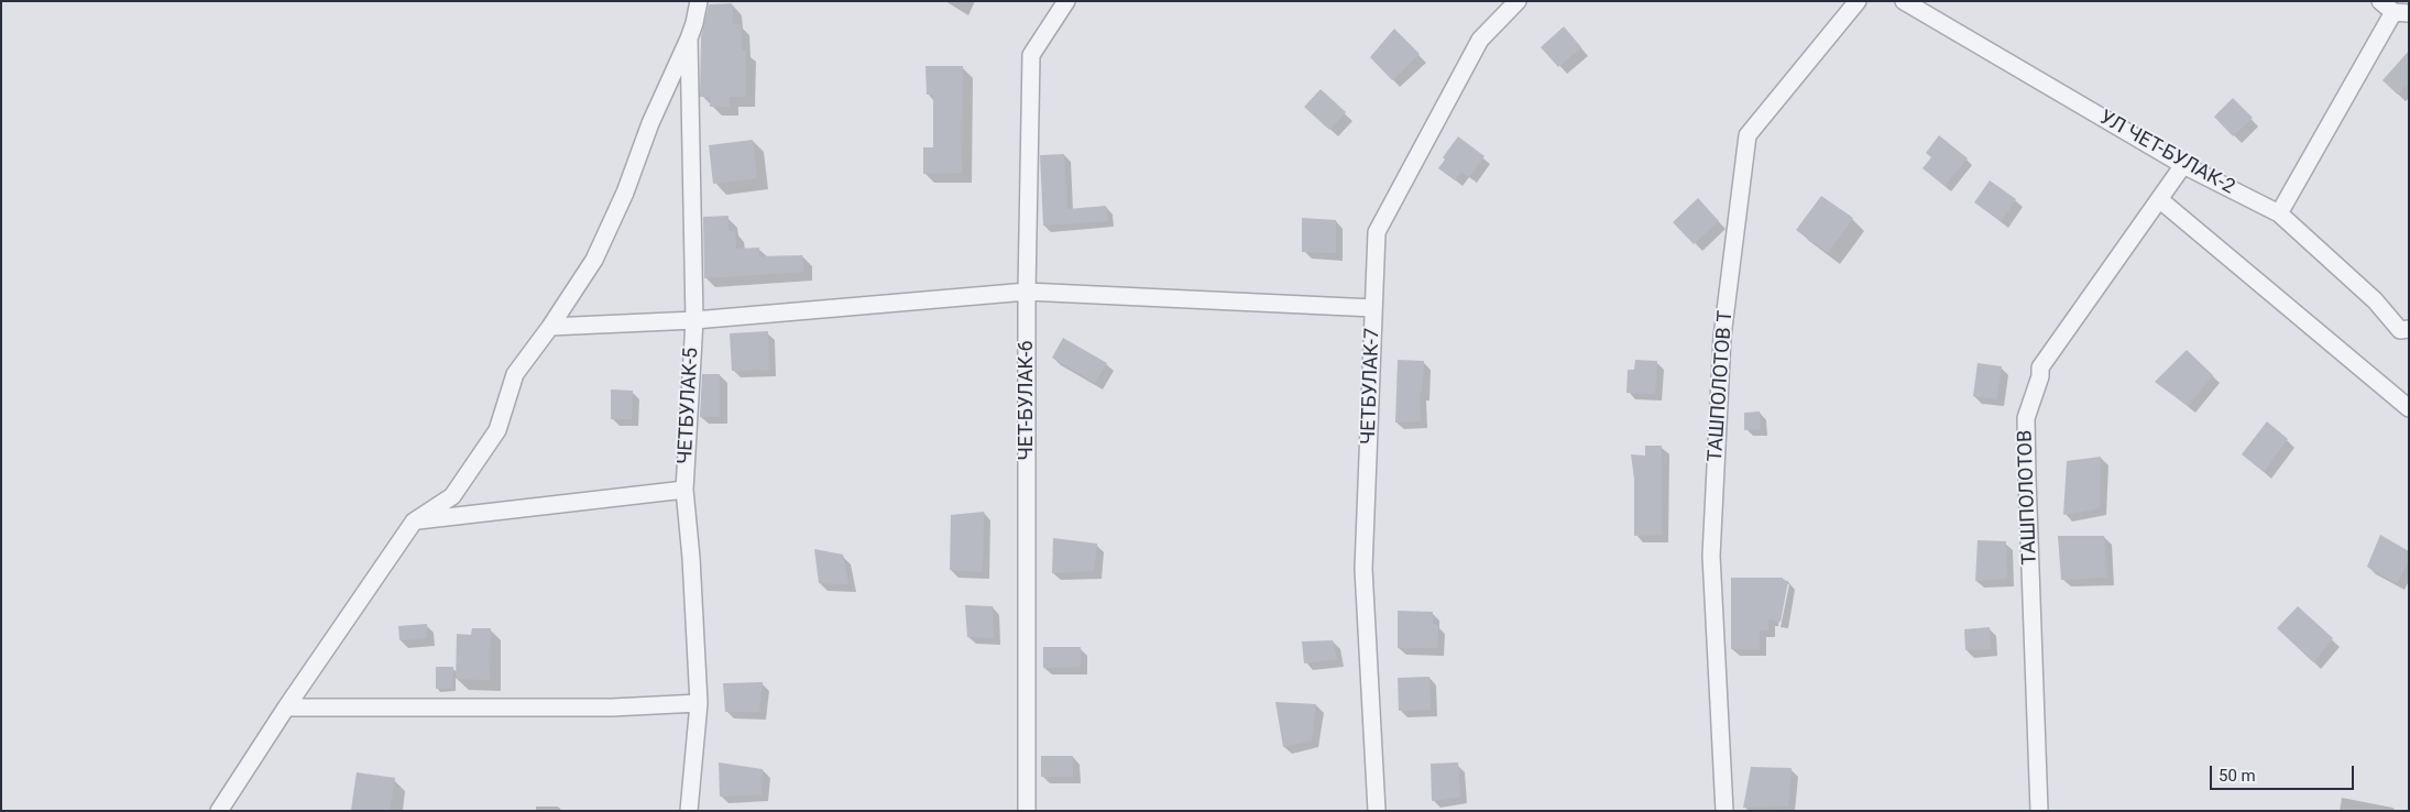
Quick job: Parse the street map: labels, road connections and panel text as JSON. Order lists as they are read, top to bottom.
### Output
{
  "streets": {
    "street": [
      "УЛ ЧЕТ-БУЛАК-2",
      "ЧЕТБУЛАК-7",
      "ТАШПОЛОТОВ Т",
      "ЧЕТ-БУЛАК-6",
      "ЧЕТБУЛАК-5",
      "ТАШПОЛОТОВ"
    ]
  },
  "crossings": [
    ["УЛ ЧЕТ-БУЛАК-2", "ТАШПОЛОТОВ"]
  ],
  "scale_bar": "50 m"
}
